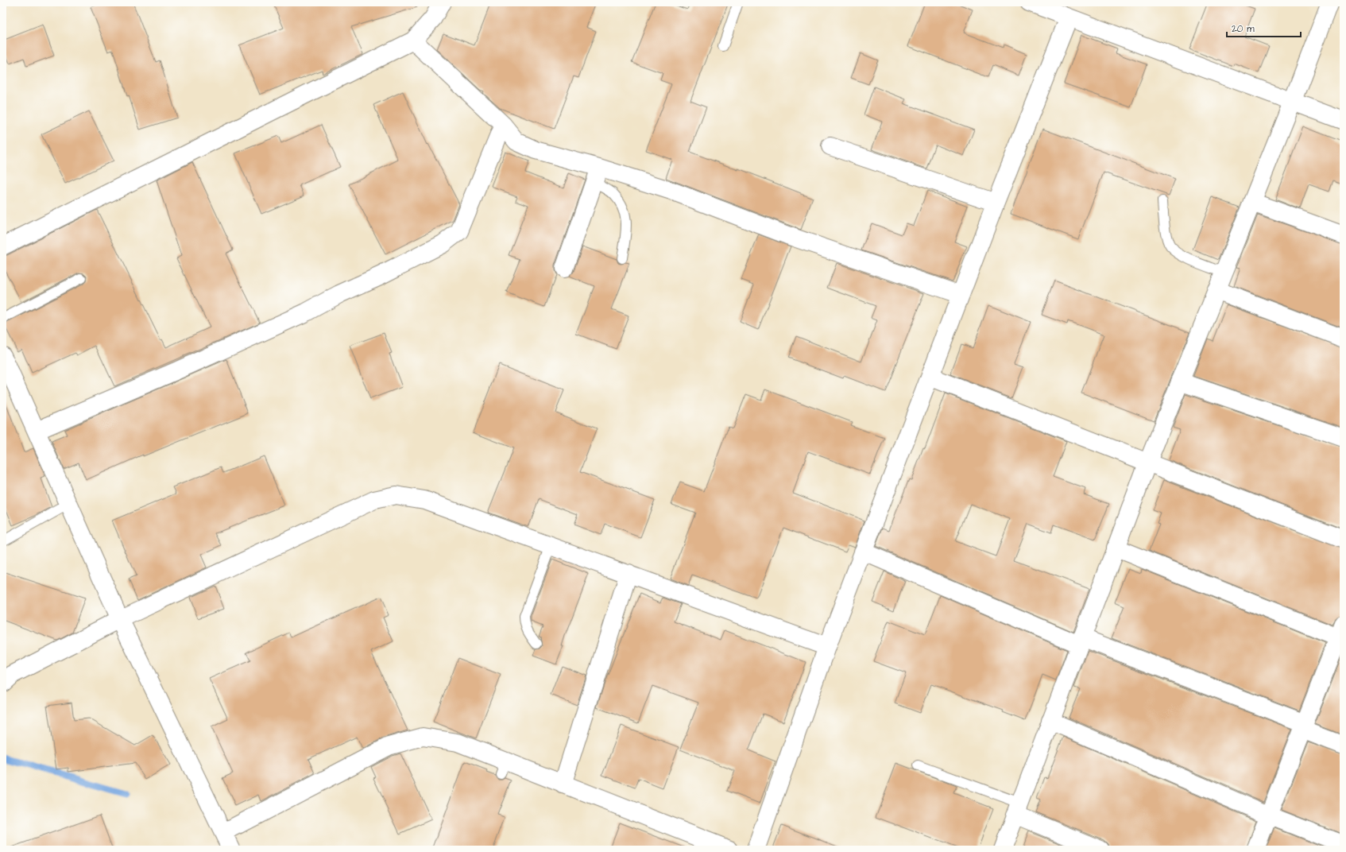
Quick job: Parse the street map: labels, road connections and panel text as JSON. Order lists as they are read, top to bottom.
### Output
{
  "scale_bar": "20 m"
}
